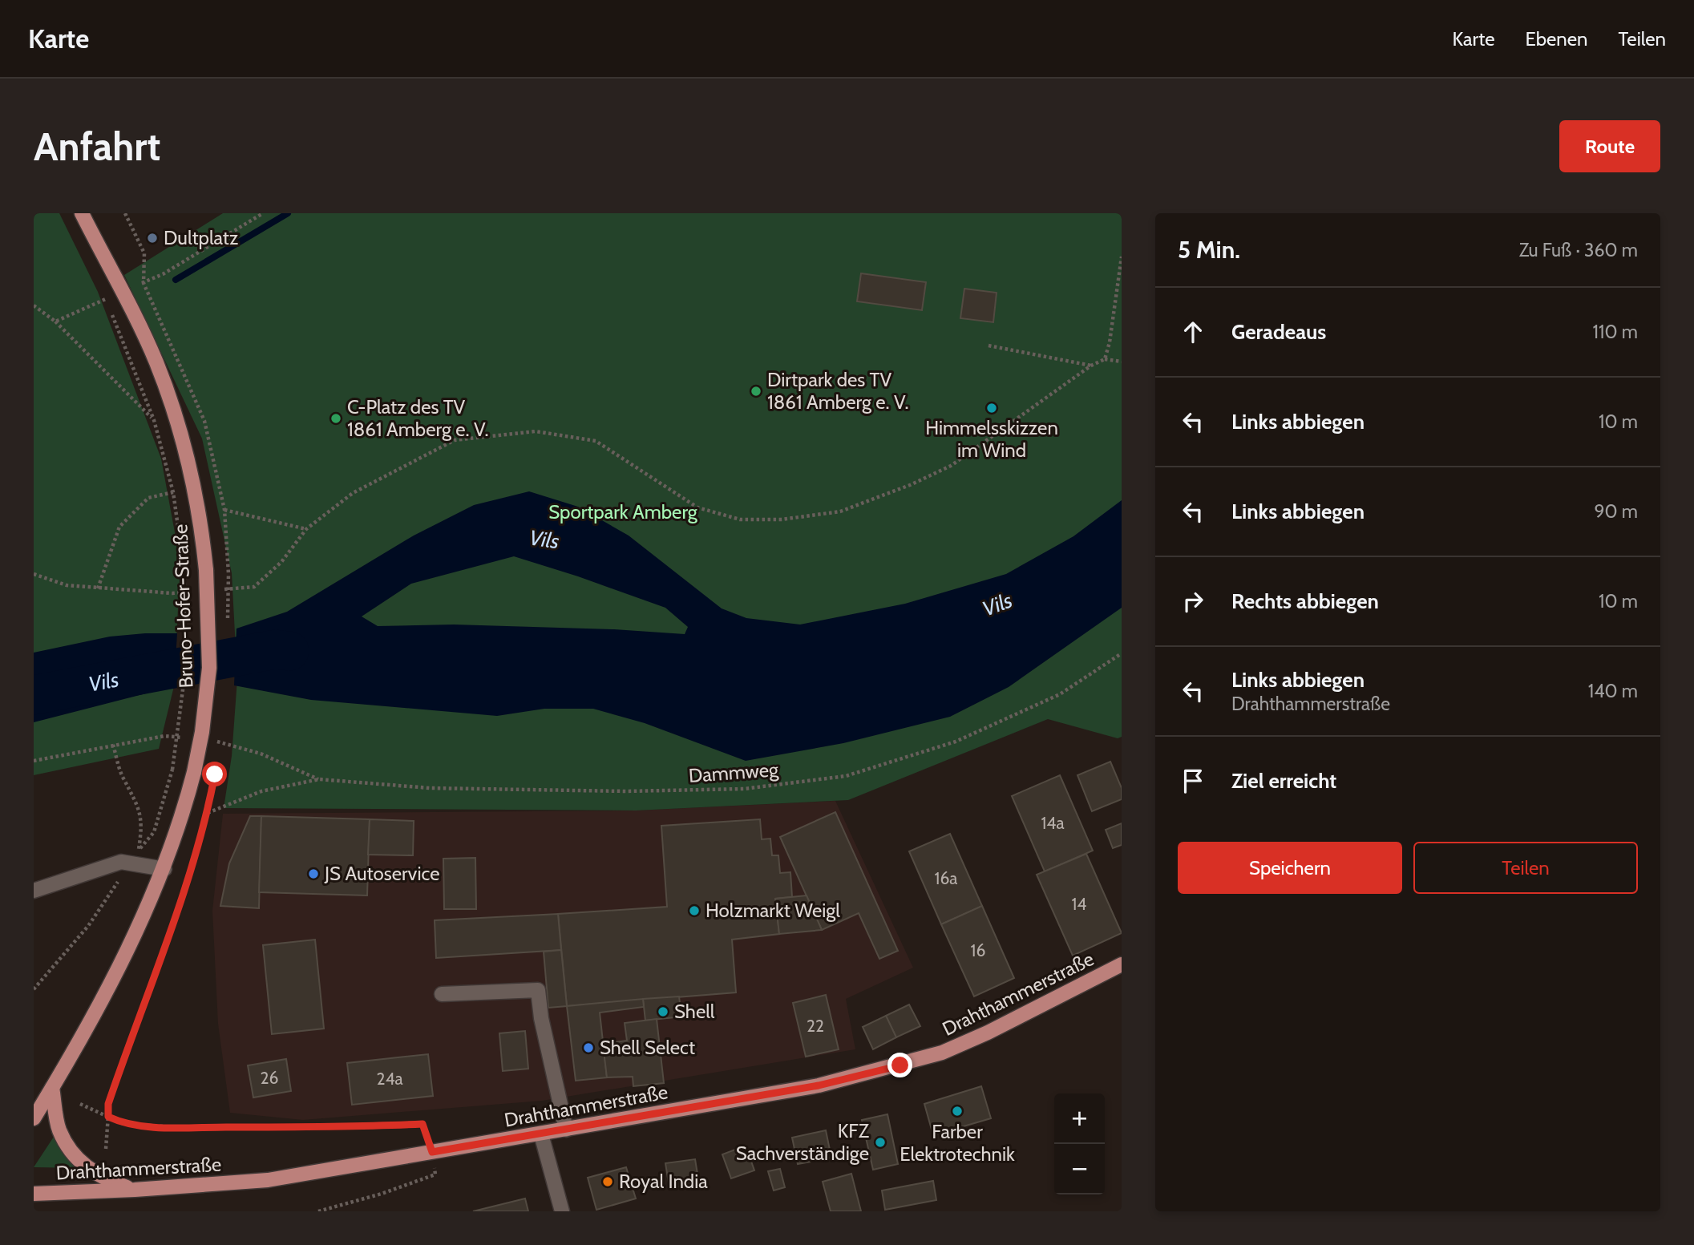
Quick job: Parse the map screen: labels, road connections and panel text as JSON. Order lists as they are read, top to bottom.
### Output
{
  "streets": {
    "main road": ["Bruno-Hofer-Straße", "Drahthammerstraße"],
    "path": ["Dammweg"]
  },
  "water": ["Vils"],
  "parks": ["Sportpark Amberg"],
  "places": [
    "Dultplatz",
    "Dirtpark des TV 1861 Amberg e. V.",
    "Himmelsskizzen im Wind",
    "C-Platz des TV 1861 Amberg e. V.",
    "JS Autoservice",
    "Holzmarkt Weigl",
    "Shell",
    "Shell Select",
    "Farber Elektrotechnik",
    "KFZ Sachverständige",
    "Royal India"
  ],
  "house_numbers": [
    "14a",
    "16a",
    "14",
    "16",
    "22",
    "26",
    "24a"
  ],
  "page": {
    "header": "Karte",
    "nav": ["Karte", "Ebenen", "Teilen"],
    "buttons": [
      "Route",
      ["Speichern", "Teilen"]
    ],
    "title": "Anfahrt",
    "heading": ["5 Min.", "Zu Fuß · 360 m"],
    "list": [
      ["Geradeaus", "110 m"],
      ["Links abbiegen", "10 m"],
      ["Links abbiegen", "90 m"],
      ["Rechts abbiegen", "10 m"],
      ["Links abbiegen", "Drahthammerstraße", "140 m"],
      "Ziel erreicht"
    ],
    "map_buttons": ["+", "−"]
  }
}
